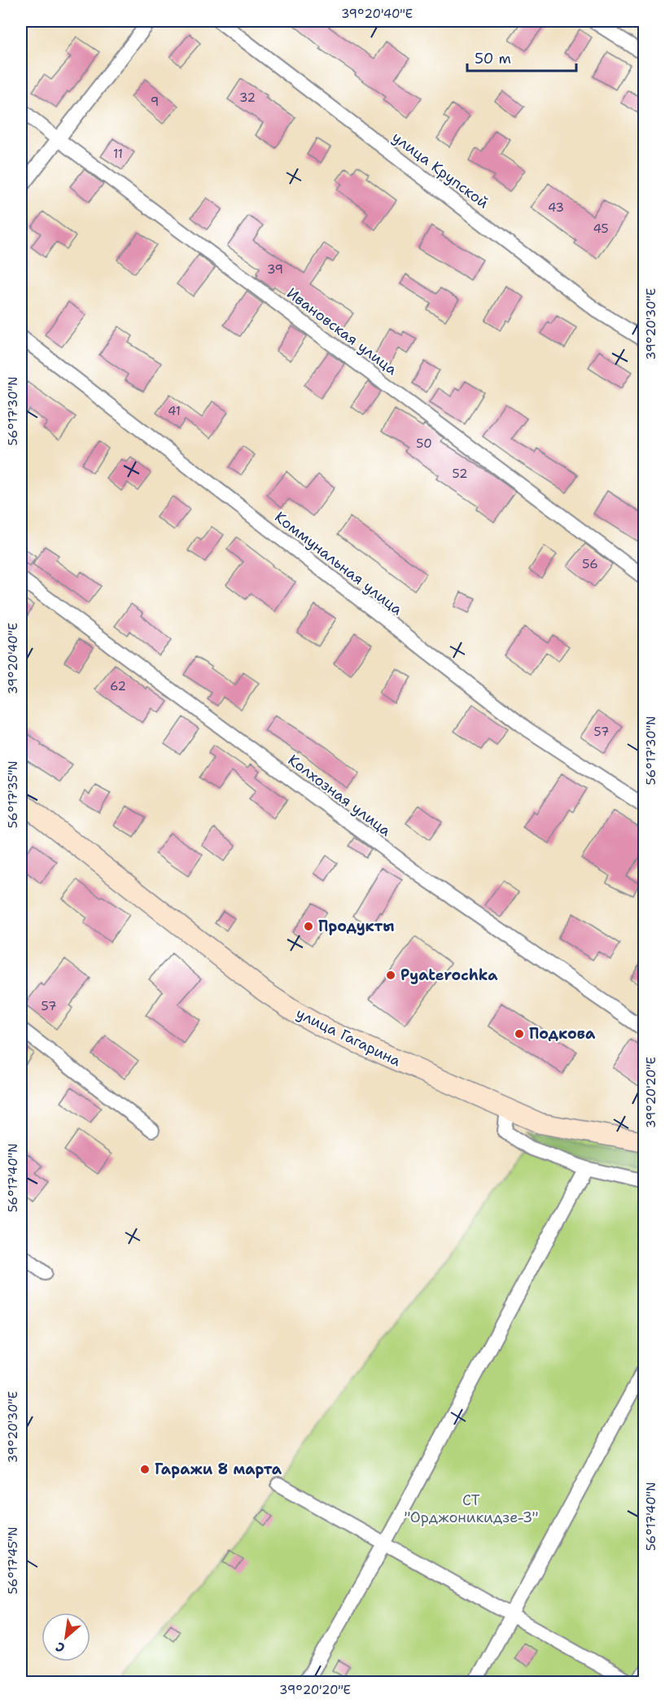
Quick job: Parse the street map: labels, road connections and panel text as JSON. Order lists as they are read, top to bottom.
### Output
{
  "streets": {
    "main road": ["улица Гагарина"],
    "street": [
      "улица Крупской",
      "Ивановская улица",
      "Коммунальная улица",
      "Колхозная улица"
    ]
  },
  "parks": ["СТ \"Орджоникидзе-3\""],
  "places": [
    "Продукты",
    "Pyaterochka",
    "Подкова",
    "Гаражи 8 марта"
  ],
  "house_numbers": [
    "32",
    "9",
    "11",
    "43",
    "45",
    "39",
    "41",
    "50",
    "52",
    "56",
    "62",
    "57",
    "57"
  ],
  "scale_bar": "50 m",
  "north": "bottom left",
  "coordinates": [
    "39°20'40\"E",
    "39°20'30\"E",
    "56°17'30\"N",
    "56°17'35\"N",
    "39°20'20\"E",
    "56°17'40\"N",
    "56°17'45\"N"
  ]
}
